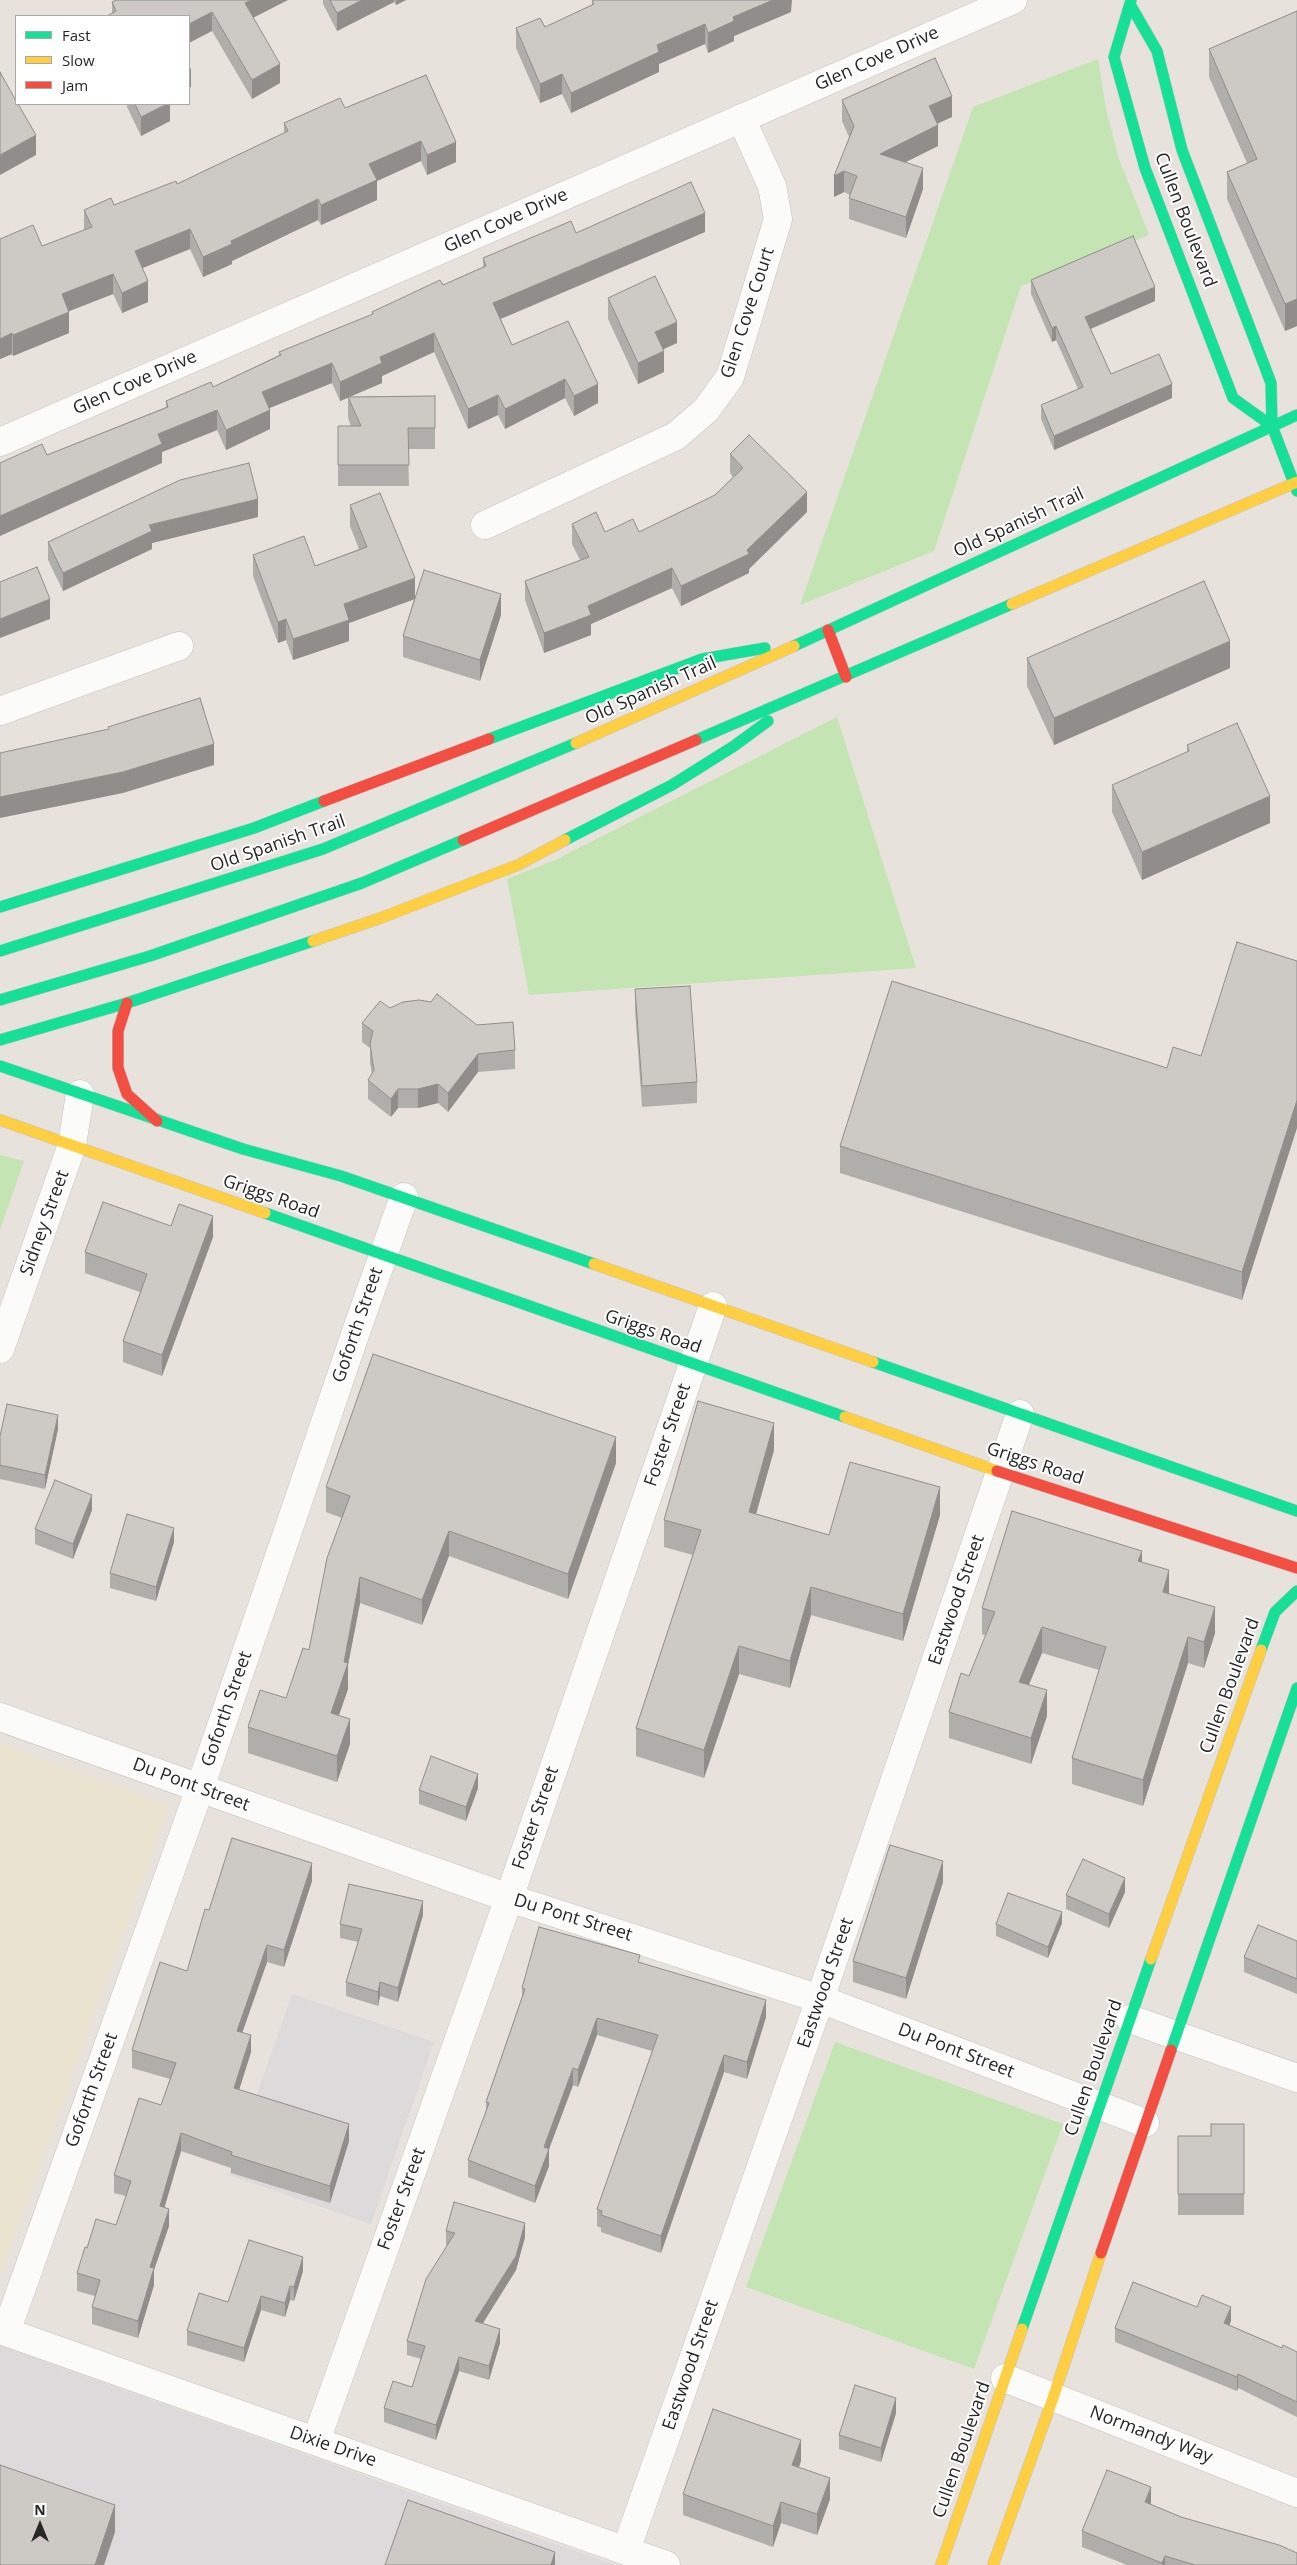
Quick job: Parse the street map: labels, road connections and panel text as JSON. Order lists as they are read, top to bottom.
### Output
{
  "streets": {
    "main road": ["Cullen Boulevard", "Old Spanish Trail", "Griggs Road"],
    "street": [
      "Glen Cove Drive",
      "Glen Cove Court",
      "Sidney Street",
      "Goforth Street",
      "Foster Street",
      "Eastwood Street",
      "Du Pont Street",
      "Normandy Way",
      "Dixie Drive"
    ]
  },
  "crossings": [
    ["Glen Cove Drive", "Glen Cove Court"],
    ["Cullen Boulevard", "Old Spanish Trail"],
    ["Cullen Boulevard", "Du Pont Street"],
    ["Cullen Boulevard", "Normandy Way"],
    ["Griggs Road", "Sidney Street"],
    ["Griggs Road", "Goforth Street"],
    ["Griggs Road", "Foster Street"],
    ["Griggs Road", "Eastwood Street"],
    ["Goforth Street", "Du Pont Street"],
    ["Goforth Street", "Dixie Drive"],
    ["Foster Street", "Du Pont Street"],
    ["Foster Street", "Dixie Drive"],
    ["Eastwood Street", "Du Pont Street"],
    ["Eastwood Street", "Dixie Drive"]
  ],
  "legend": ["Fast", "Slow", "Jam"],
  "north": "top"
}
